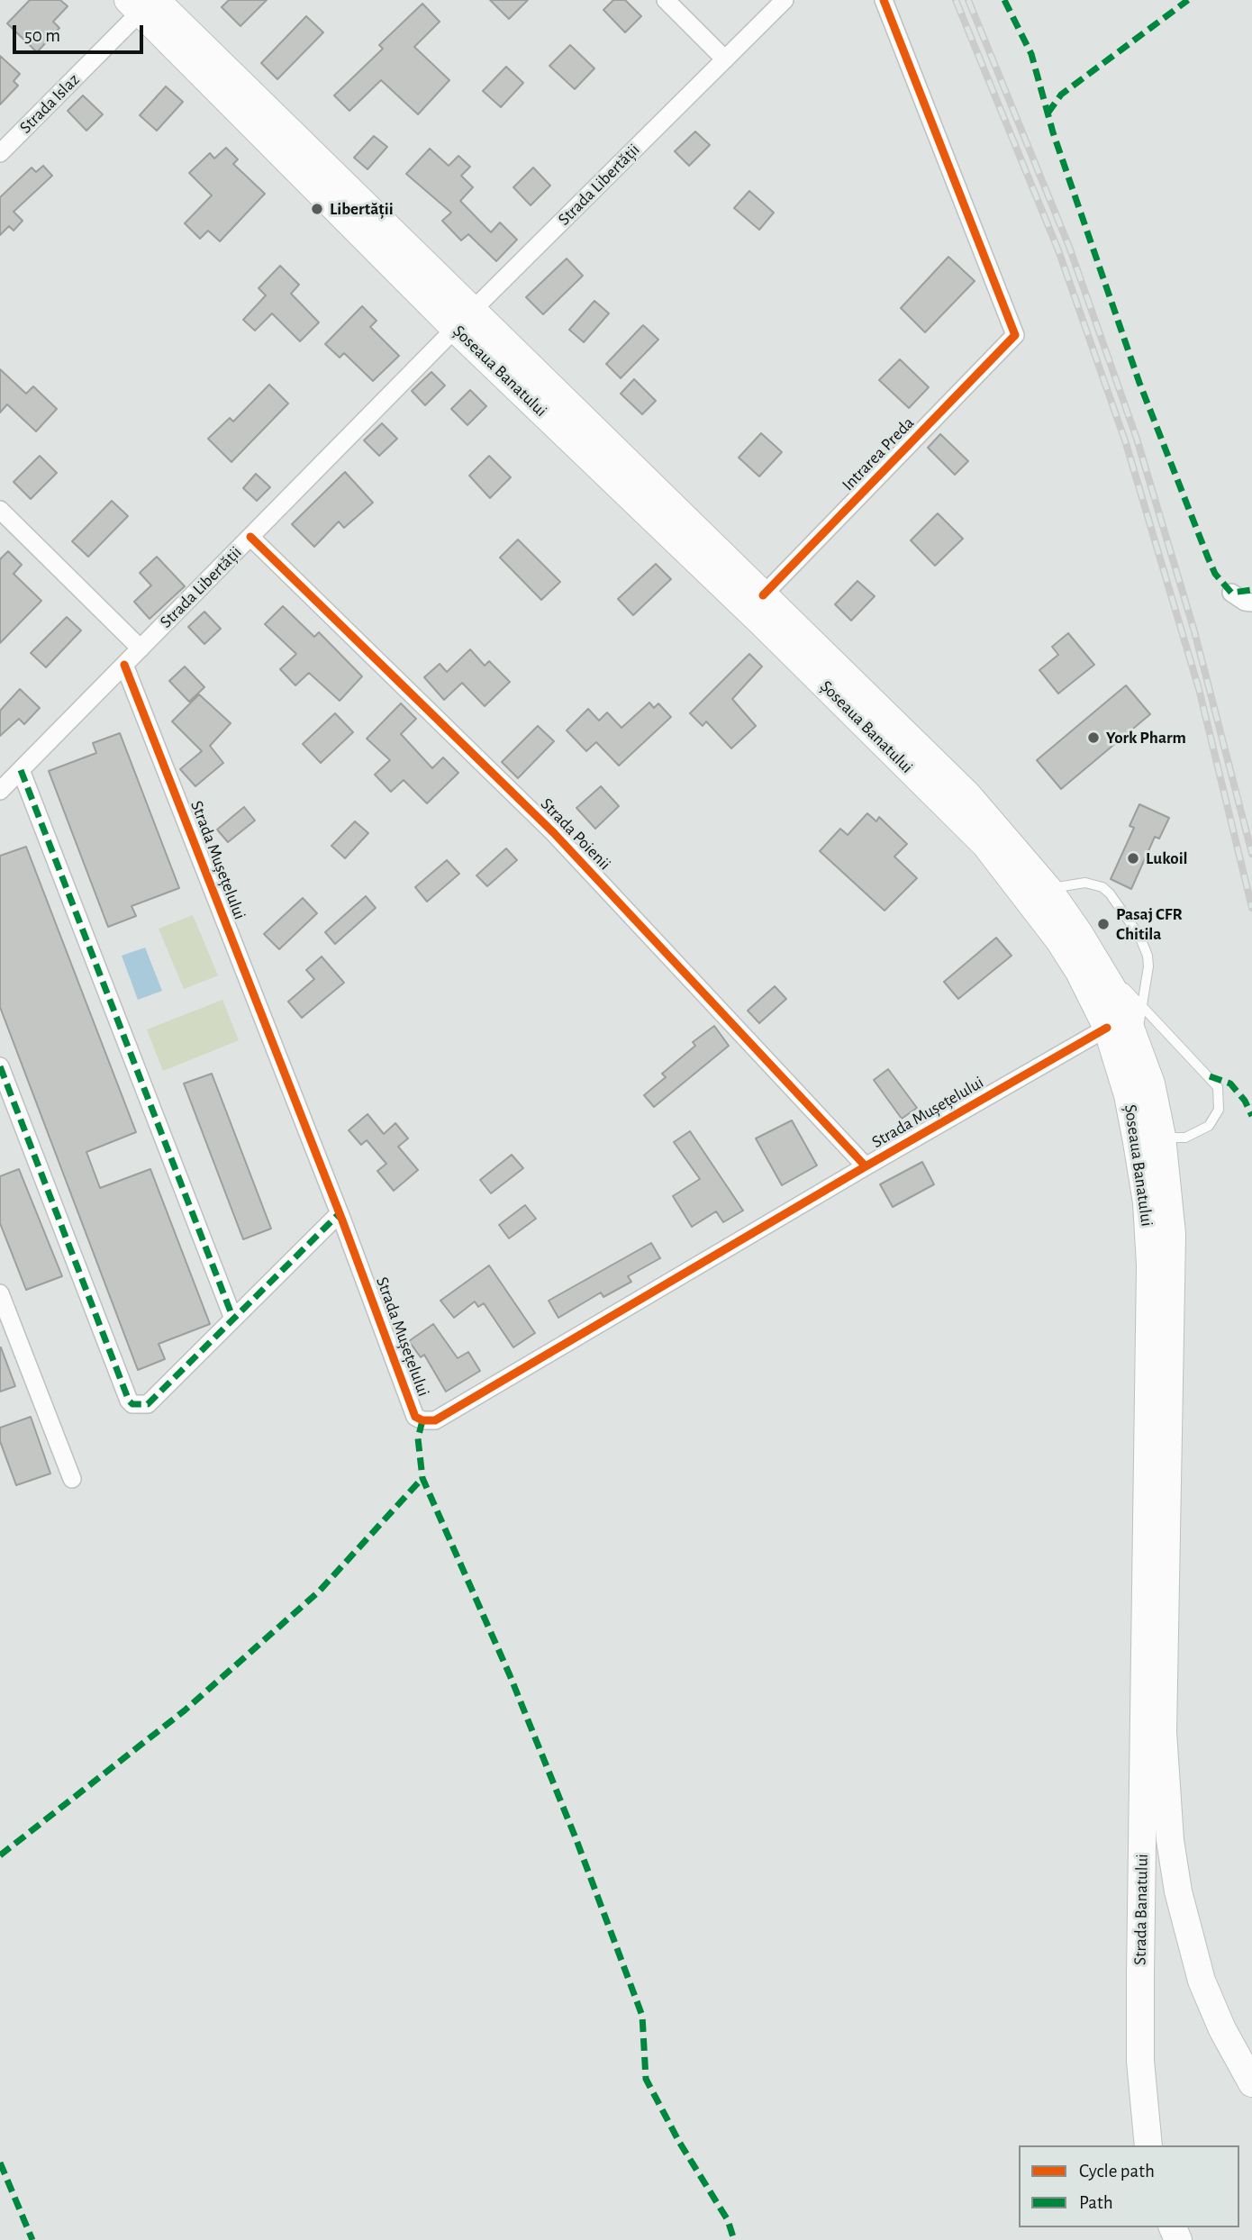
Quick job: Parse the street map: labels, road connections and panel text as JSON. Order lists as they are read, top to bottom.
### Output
{
  "streets": {
    "main road": ["Șoseaua Banatului", "Strada Banatului"],
    "street": [
      "Strada Islaz",
      "Strada Libertății",
      "Intrarea Preda",
      "Strada Poienii",
      "Strada Mușețelului"
    ]
  },
  "crossings": [
    ["Strada Islaz", "Șoseaua Banatului"],
    ["Strada Libertății", "Șoseaua Banatului"],
    ["Strada Libertății", "Strada Poienii"],
    ["Strada Libertății", "Strada Mușețelului"],
    ["Șoseaua Banatului", "Intrarea Preda"],
    ["Șoseaua Banatului", "Strada Mușețelului"],
    ["Șoseaua Banatului", "Strada Banatului"],
    ["Strada Poienii", "Strada Mușețelului"]
  ],
  "places": [
    "Libertății",
    "York Pharm",
    "Lukoil",
    "Pasaj CFR Chitila"
  ],
  "legend": ["Cycle path", "Path"],
  "scale_bar": "50 m"
}
